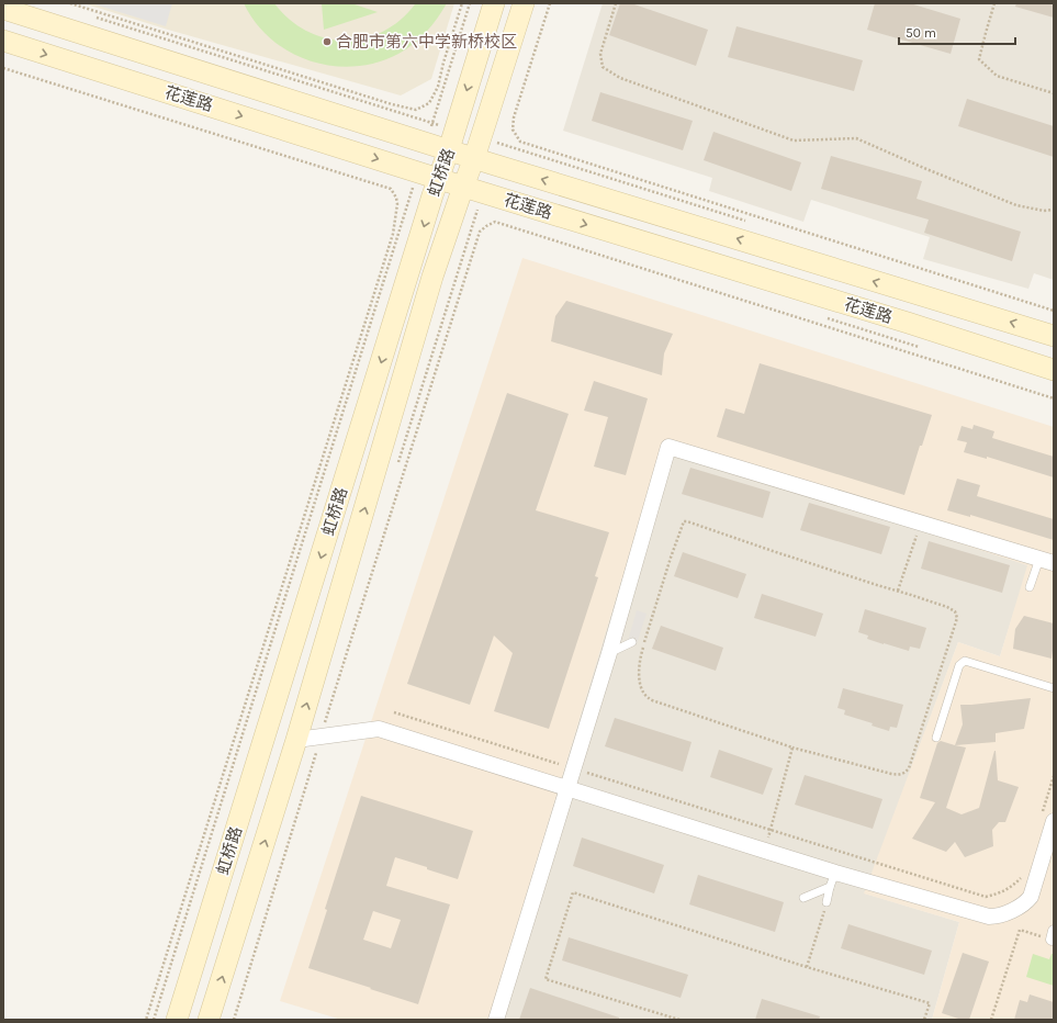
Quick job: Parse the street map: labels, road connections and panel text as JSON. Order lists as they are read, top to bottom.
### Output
{
  "streets": {
    "main road": ["花莲路", "虹桥路"]
  },
  "crossings": [
    ["花莲路", "虹桥路"]
  ],
  "places": ["合肥市第六中学新桥校区"],
  "scale_bar": "50 m"
}
